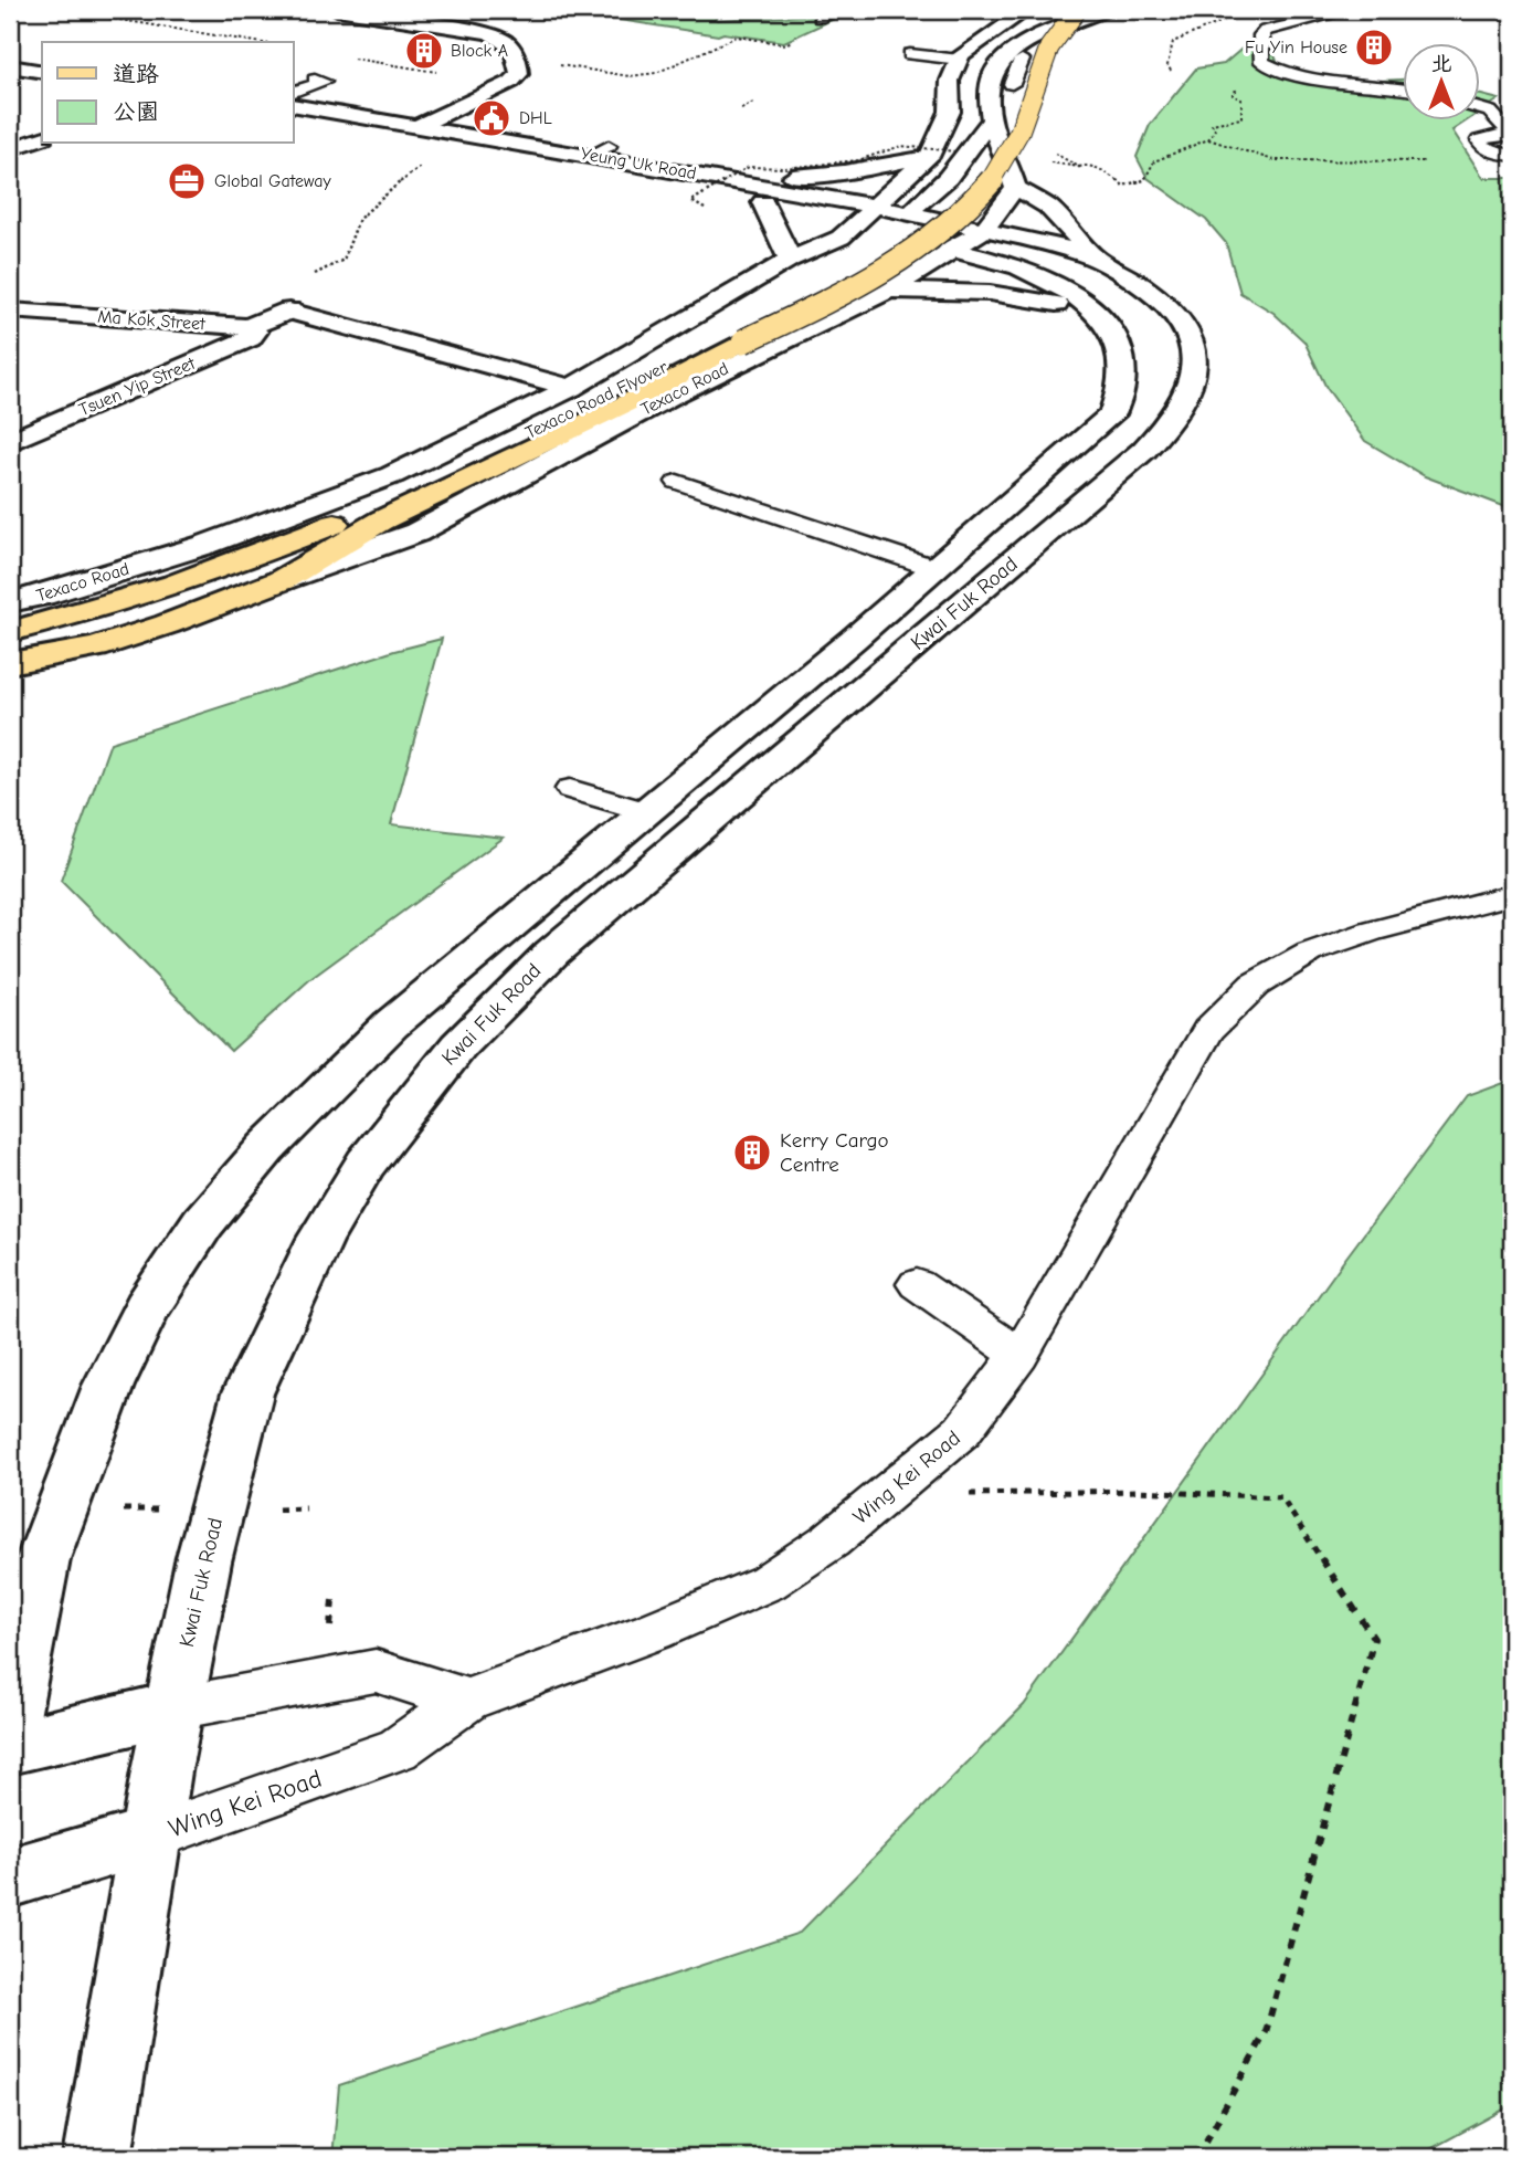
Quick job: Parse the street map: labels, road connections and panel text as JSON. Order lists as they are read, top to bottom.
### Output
{
  "streets": {
    "main road": [
      "Yeung Uk Road",
      "Ma Kok Street",
      "Tsuen Yip Street",
      "Texaco Road",
      "Texaco Road Flyover",
      "Kwai Fuk Road",
      "Wing Kei Road"
    ]
  },
  "crossings": [
    ["Yeung Uk Road", "Texaco Road"],
    ["Ma Kok Street", "Tsuen Yip Street"],
    ["Ma Kok Street", "Texaco Road"],
    ["Texaco Road", "Texaco Road Flyover"],
    ["Texaco Road", "Kwai Fuk Road"],
    ["Kwai Fuk Road", "Wing Kei Road"]
  ],
  "places": {
    "building": ["Fu Yin House", "Block A", "Kerry Cargo Centre"],
    "public building": ["DHL"],
    "office": ["Global Gateway"]
  },
  "legend": ["道路", "公園"],
  "north": "top"
}
